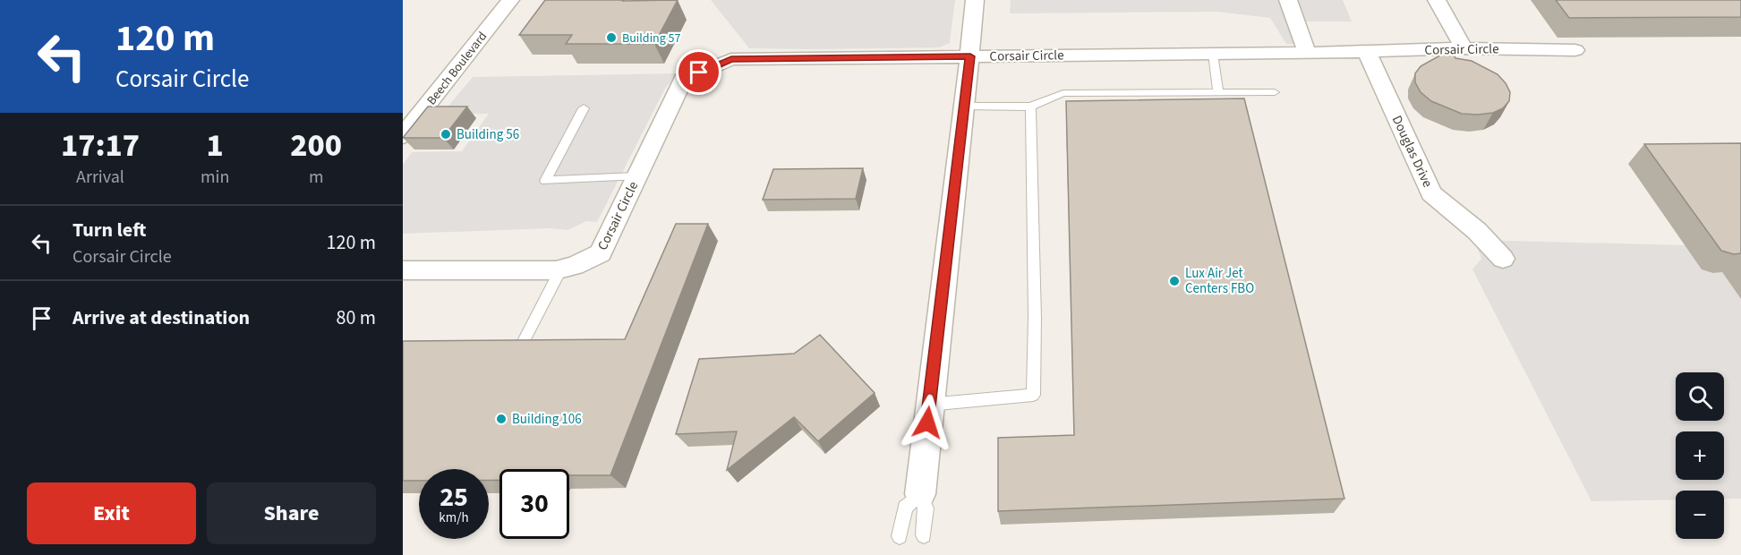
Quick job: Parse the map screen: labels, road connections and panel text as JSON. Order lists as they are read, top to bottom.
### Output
{
  "streets": {
    "street": ["Corsair Circle", "Beech Boulevard", "Douglas Drive"]
  },
  "crossings": [
    ["Corsair Circle", "Douglas Drive"]
  ],
  "places": [
    "Building 57",
    "Building 56",
    "Lux Air Jet Centers FBO",
    "Building 106"
  ],
  "page": {
    "turn": ["120 m", "Corsair Circle"],
    "eta": [
      "17:17",
      "Arrival",
      "1",
      "min",
      "200",
      "m"
    ],
    "list": [
      {
        "name": "Turn left",
        "note": "Corsair Circle",
        "value": "120 m"
      },
      {
        "name": "Arrive at destination",
        "value": "80 m"
      }
    ],
    "map_buttons": ["+", "−"],
    "speed": "25 km/h",
    "limit": "30",
    "buttons": ["Exit", "Share"]
  }
}
